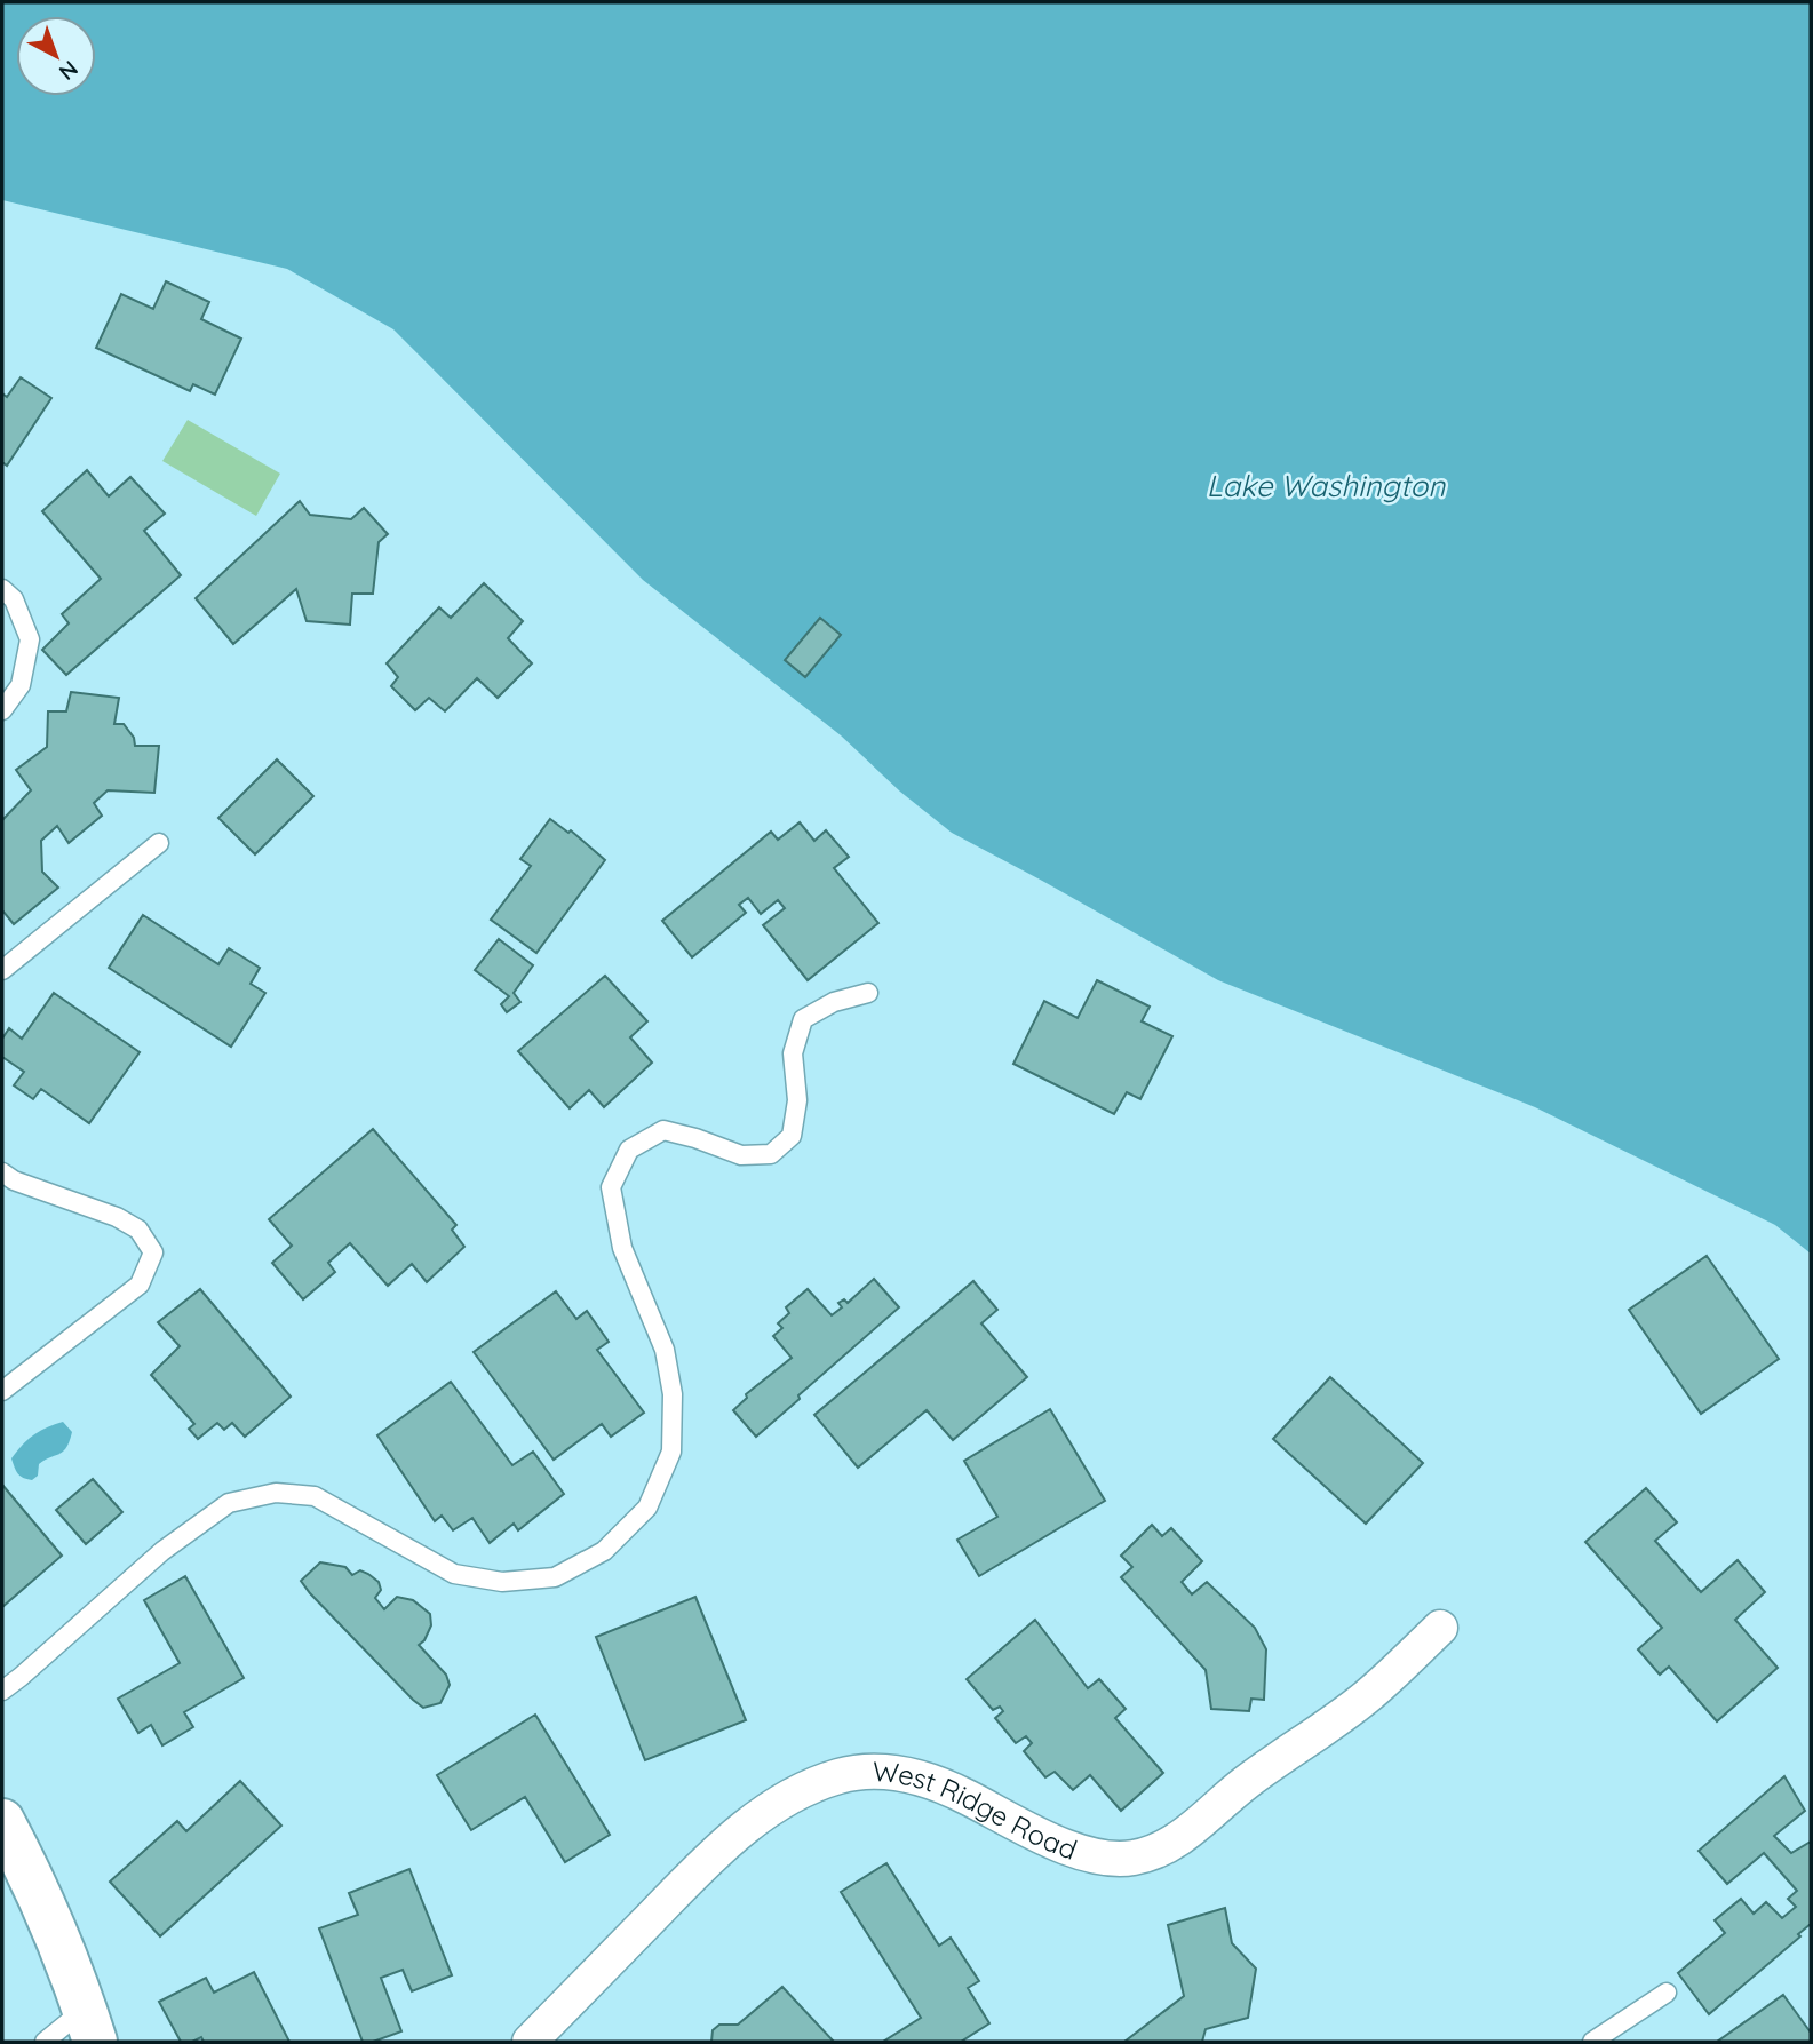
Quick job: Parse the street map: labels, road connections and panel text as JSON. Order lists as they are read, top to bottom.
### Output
{
  "streets": {
    "street": ["West Ridge Road"]
  },
  "water": ["Lake Washington"],
  "north": "bottom right"
}
